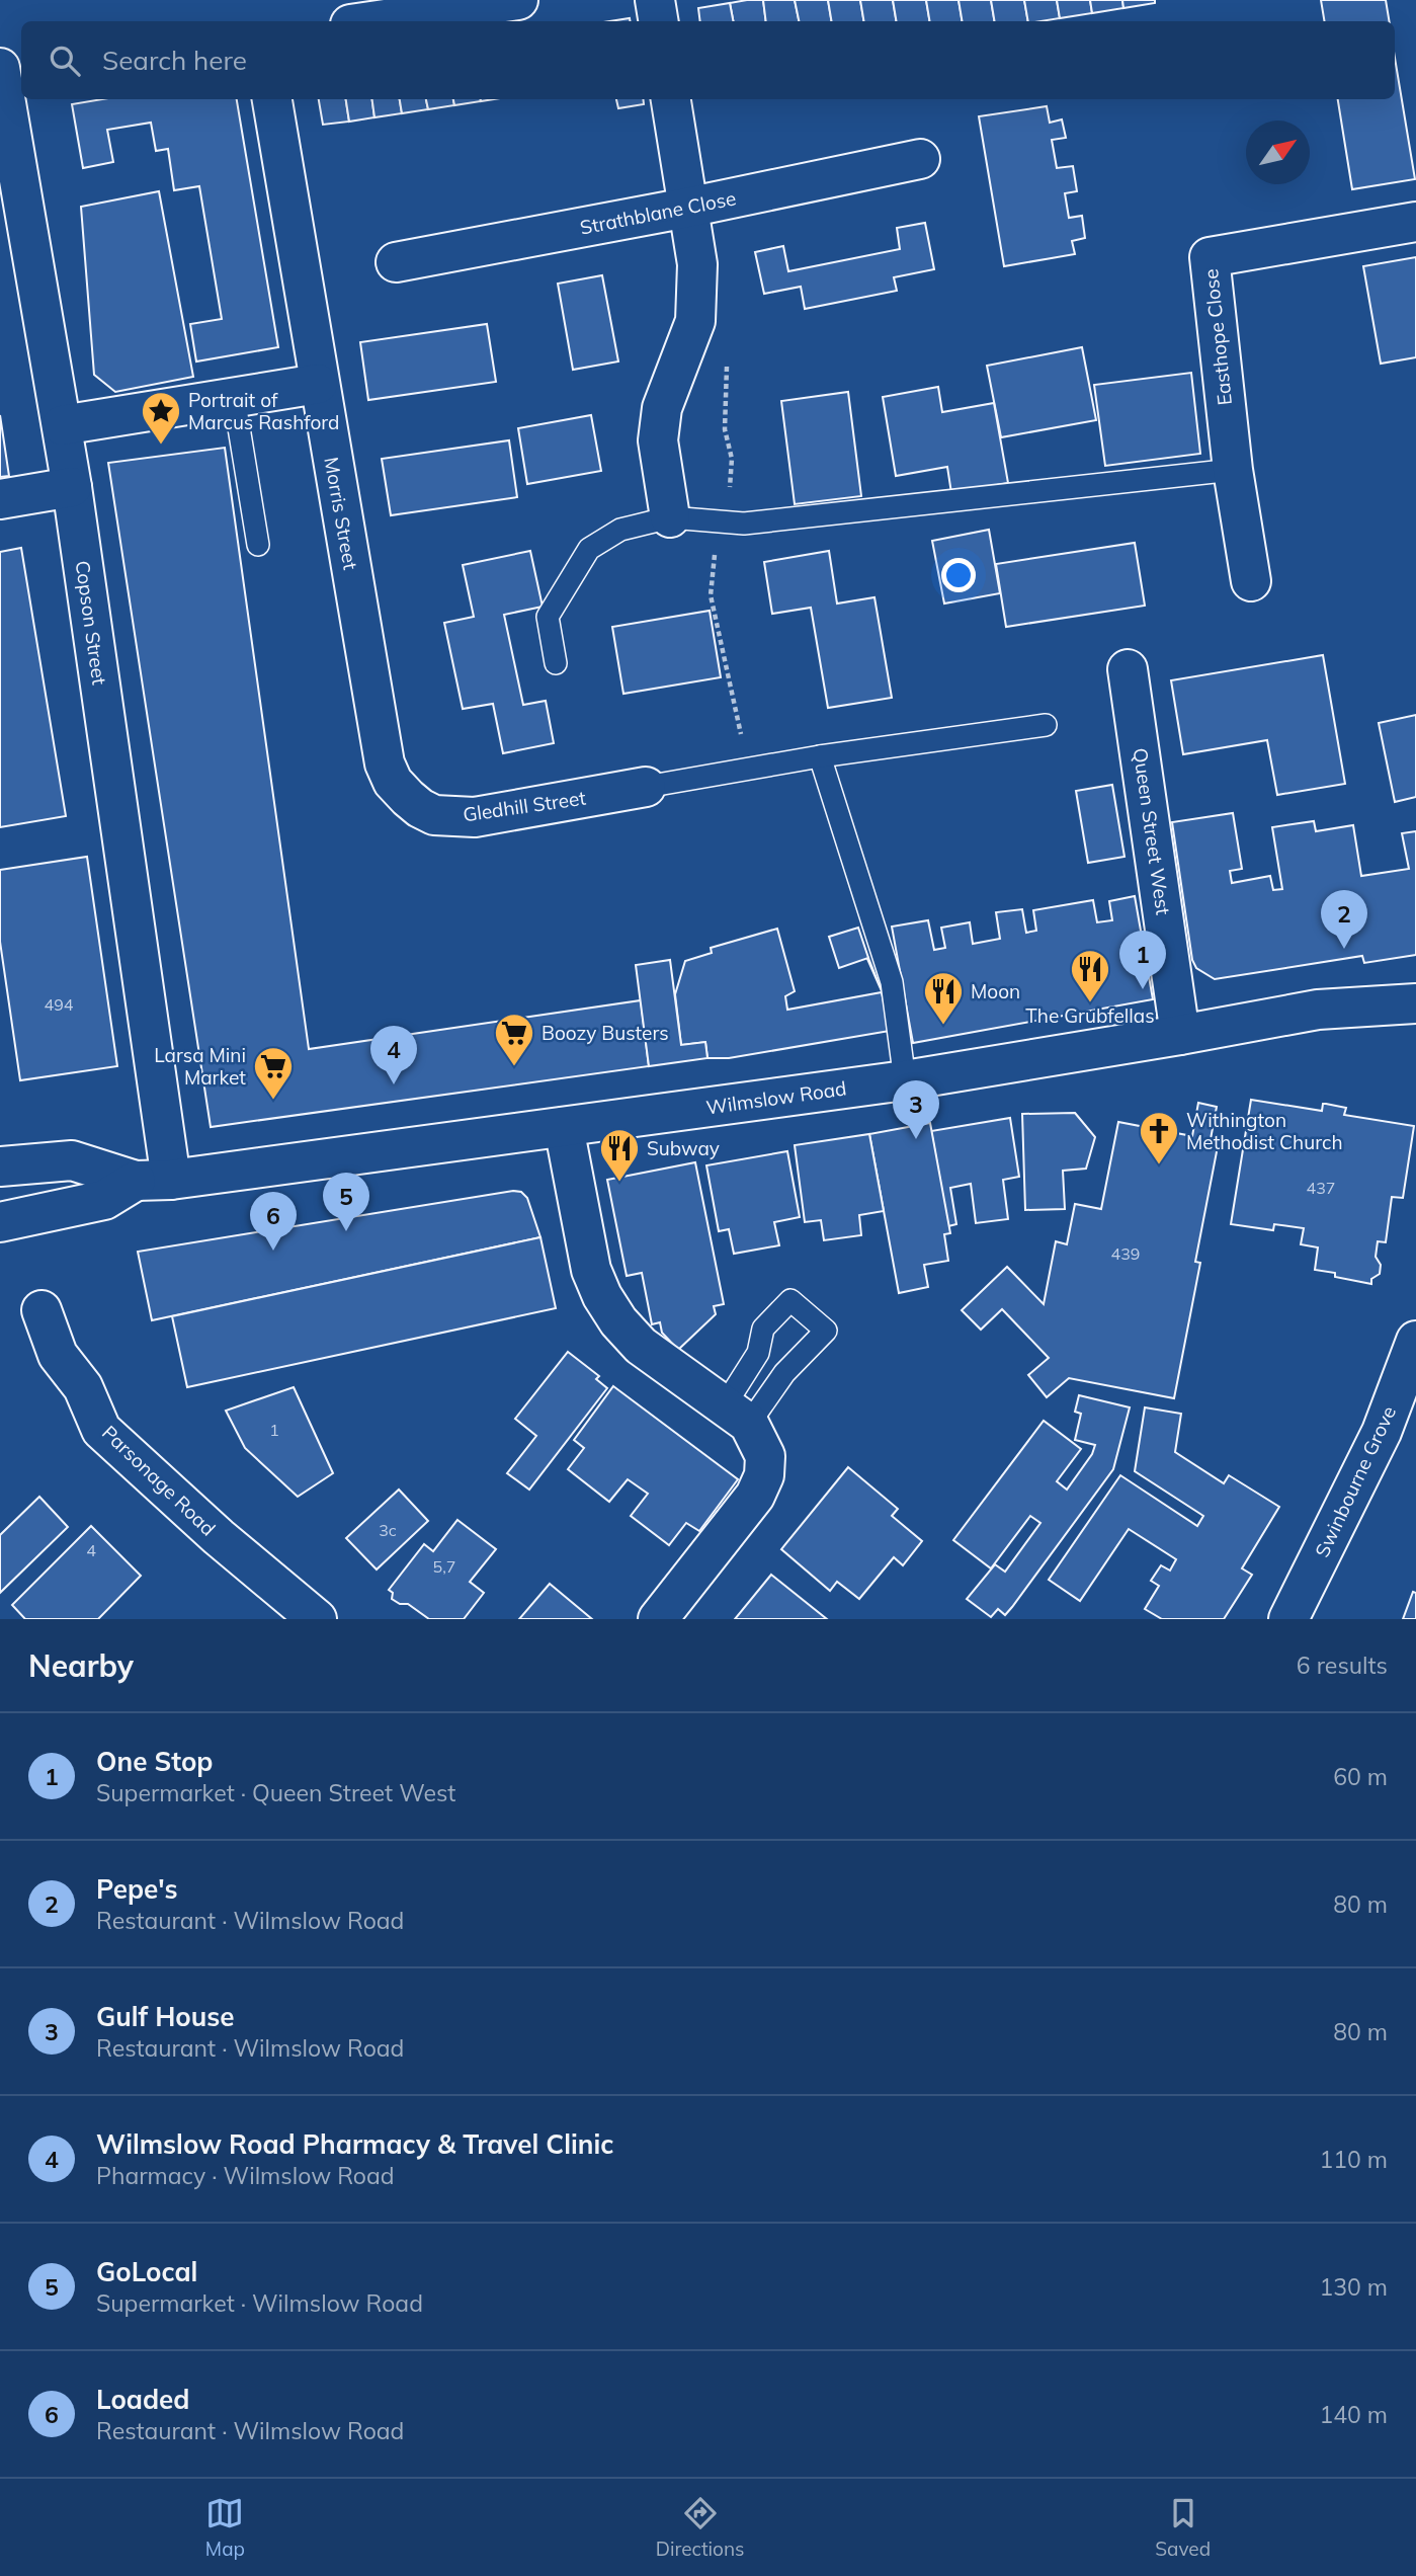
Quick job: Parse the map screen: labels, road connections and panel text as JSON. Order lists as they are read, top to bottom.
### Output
{
  "streets": {
    "street": [
      "Strathblane Close",
      "Easthope Close",
      "Morris Street",
      "Copson Street",
      "Gledhill Street",
      "Queen Street West",
      "Wilmslow Road",
      "Parsonage Road",
      "Swinbourne Grove"
    ]
  },
  "crossings": [
    ["Morris Street", "Gledhill Street"],
    ["Copson Street", "Wilmslow Road"],
    ["Queen Street West", "Wilmslow Road"]
  ],
  "places": {
    "place": ["Portrait of Marcus Rashford"],
    "restaurant": ["The Grubfellas", "Moon", "Subway"],
    "supermarket": ["Boozy Busters", "Larsa Mini Market"],
    "church": ["Withington Methodist Church"]
  },
  "house_numbers": [
    "494",
    "437",
    "439",
    "1",
    "3c",
    "4",
    "5,7"
  ],
  "north": "top right",
  "page": {
    "search": "Search here",
    "pins": [
      "2",
      "1",
      "4",
      "3",
      "5",
      "6"
    ],
    "heading": ["Nearby", "6 results"],
    "list": [
      {
        "mark": "1",
        "name": "One Stop",
        "note": "Supermarket · Queen Street West",
        "value": "60 m"
      },
      {
        "mark": "2",
        "name": "Pepe's",
        "note": "Restaurant · Wilmslow Road",
        "value": "80 m"
      },
      {
        "mark": "3",
        "name": "Gulf House",
        "note": "Restaurant · Wilmslow Road",
        "value": "80 m"
      },
      {
        "mark": "4",
        "name": "Wilmslow Road Pharmacy & Travel Clinic",
        "note": "Pharmacy · Wilmslow Road",
        "value": "110 m"
      },
      {
        "mark": "5",
        "name": "GoLocal",
        "note": "Supermarket · Wilmslow Road",
        "value": "130 m"
      },
      {
        "mark": "6",
        "name": "Loaded",
        "note": "Restaurant · Wilmslow Road",
        "value": "140 m"
      }
    ],
    "nav": ["Map", "Directions", "Saved"]
  }
}
